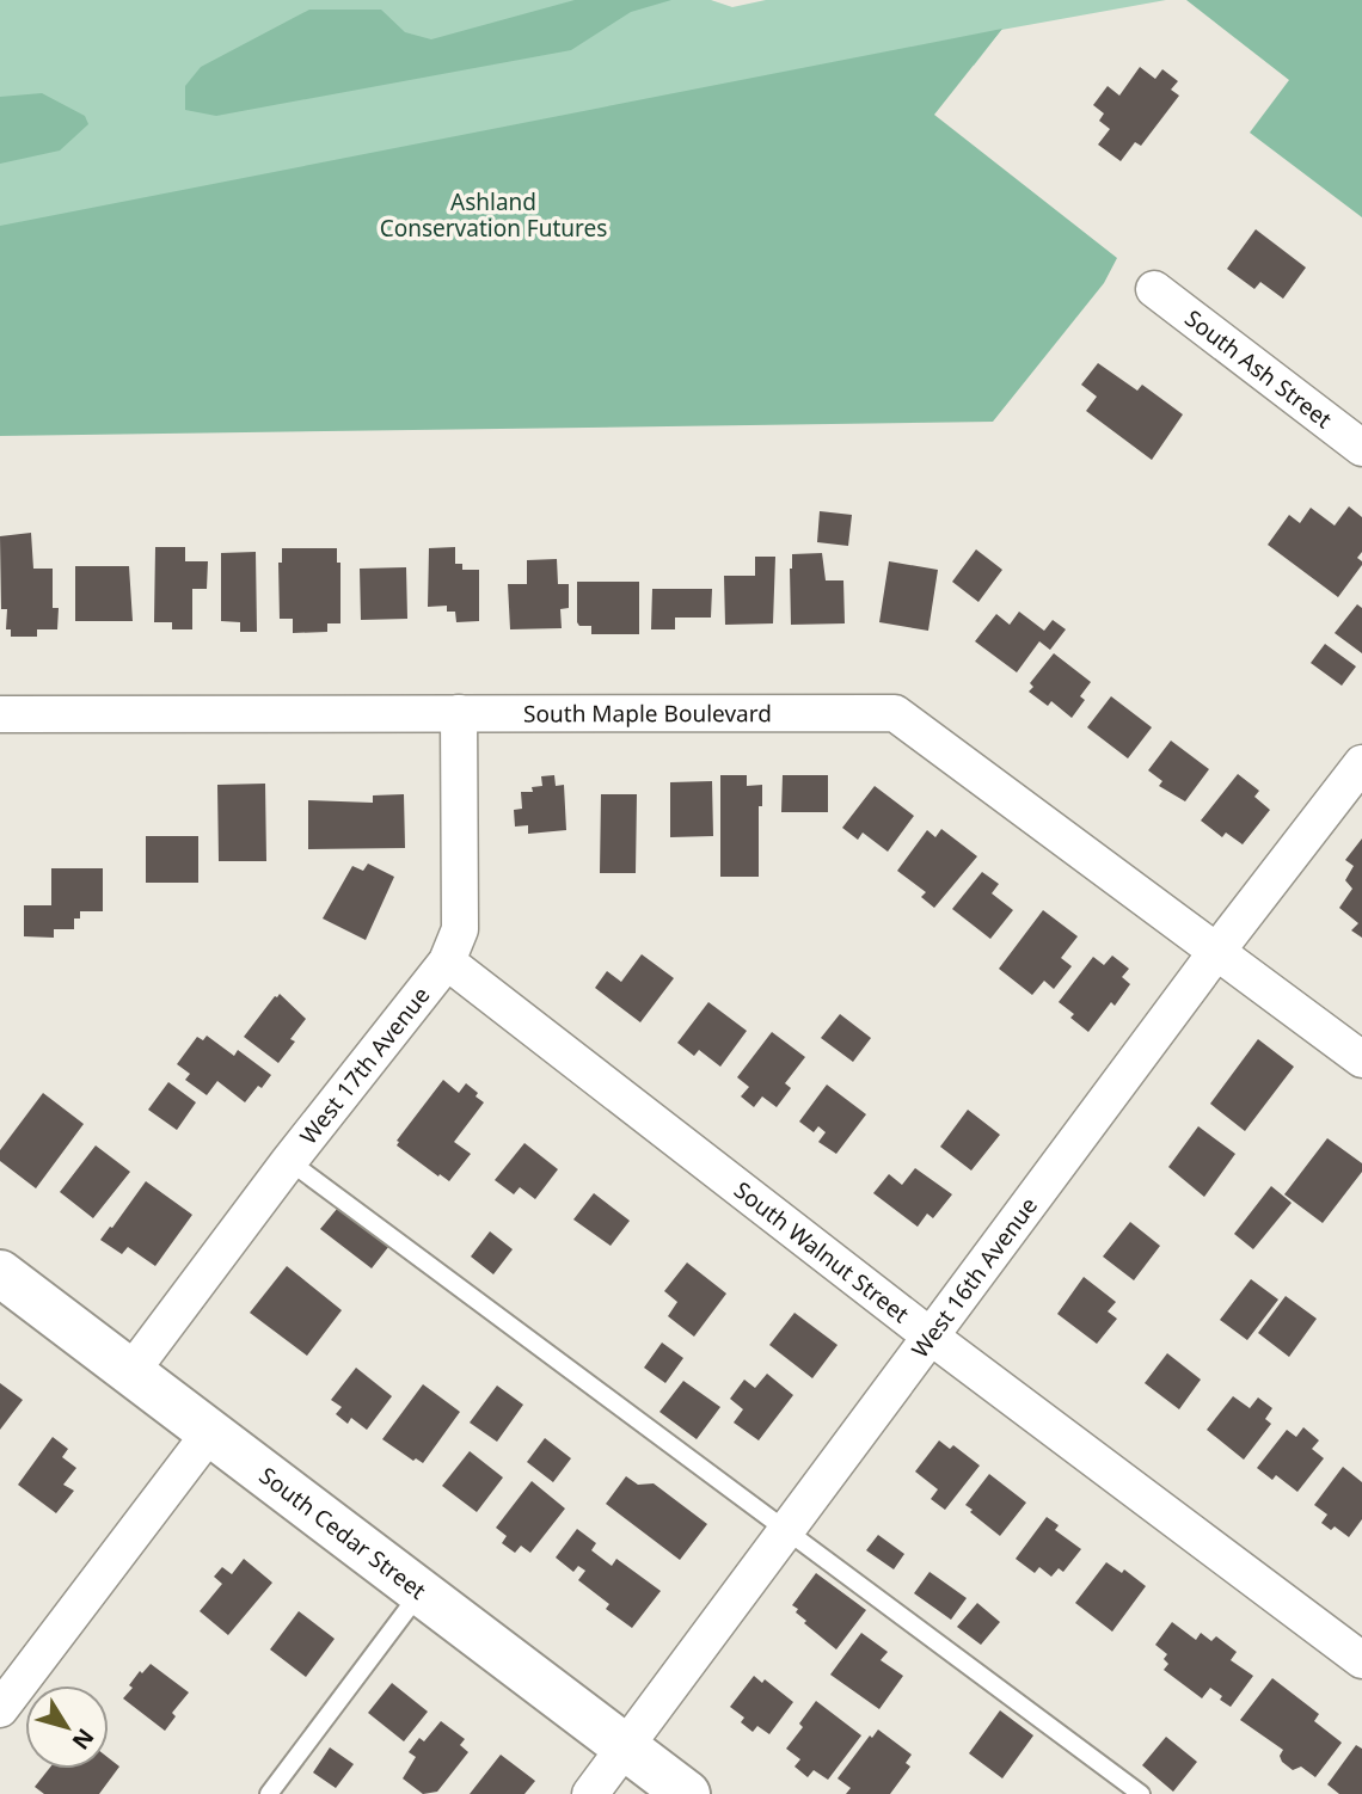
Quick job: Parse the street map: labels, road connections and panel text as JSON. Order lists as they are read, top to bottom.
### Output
{
  "streets": {
    "main road": ["South Cedar Street"],
    "street": [
      "South Ash Street",
      "South Maple Boulevard",
      "West 17th Avenue",
      "South Walnut Street",
      "West 16th Avenue"
    ]
  },
  "crossings": [
    ["South Maple Boulevard", "West 17th Avenue"],
    ["South Maple Boulevard", "West 16th Avenue"],
    ["West 17th Avenue", "South Walnut Street"],
    ["West 17th Avenue", "South Cedar Street"],
    ["South Walnut Street", "West 16th Avenue"],
    ["West 16th Avenue", "South Cedar Street"]
  ],
  "parks": ["Ashland Conservation Futures"],
  "north": "bottom right"
}
